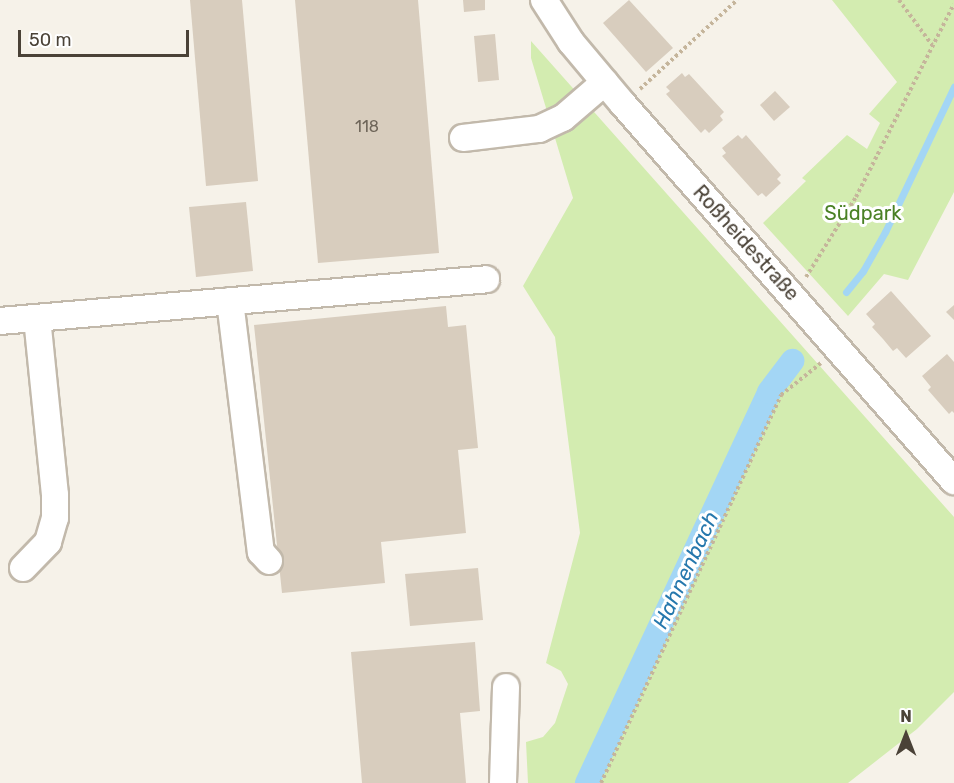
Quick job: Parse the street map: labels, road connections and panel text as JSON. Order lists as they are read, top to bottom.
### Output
{
  "streets": {
    "street": ["Roßheidestraße"]
  },
  "water": ["Hahnenbach"],
  "parks": ["Südpark"],
  "house_numbers": ["118"],
  "scale_bar": "50 m",
  "north": "top"
}
